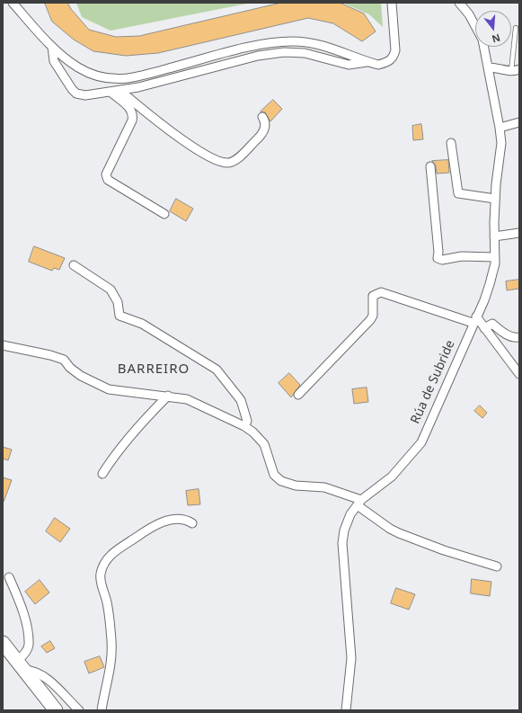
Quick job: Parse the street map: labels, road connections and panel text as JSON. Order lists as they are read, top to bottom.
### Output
{
  "streets": {
    "street": ["Rúa de Subride"]
  },
  "districts": ["BARREIRO"],
  "north": "bottom"
}
